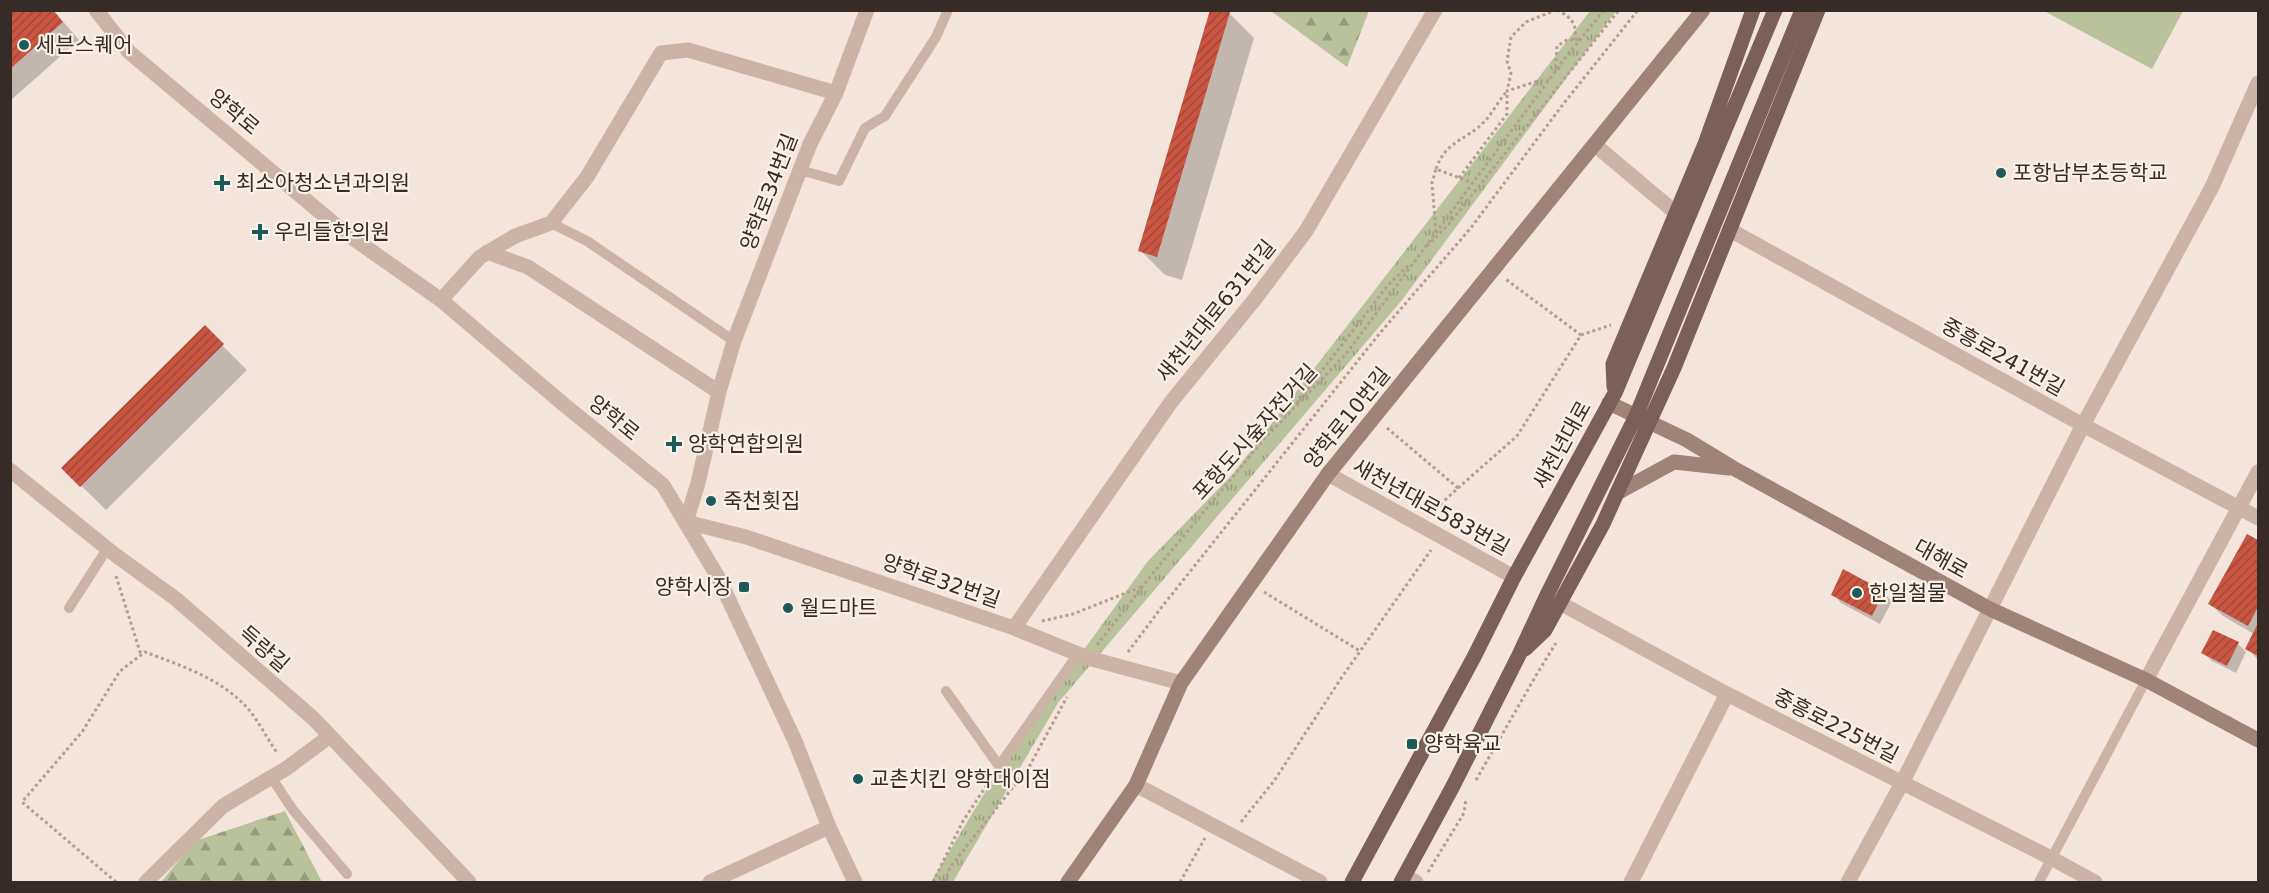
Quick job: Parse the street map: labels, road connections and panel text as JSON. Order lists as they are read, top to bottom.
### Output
{
  "streets": {
    "main road": ["양학로10번길", "새천년대로", "대해로"],
    "street": [
      "양학로",
      "양학로34번길",
      "새천년대로631번길",
      "중흥로241번길",
      "새천년대로583번길",
      "양학로32번길",
      "득량길",
      "중흥로225번길"
    ],
    "path": ["포항도시숲자전거길"]
  },
  "crossings": [
    ["양학로", "양학로34번길"],
    ["양학로", "양학로32번길"],
    ["양학로34번길", "양학로32번길"],
    ["새천년대로631번길", "양학로32번길"],
    ["양학로10번길", "새천년대로583번길"],
    ["양학로10번길", "양학로32번길"],
    ["포항도시숲자전거길", "양학로32번길"],
    ["새천년대로", "새천년대로583번길"],
    ["새천년대로", "대해로"]
  ],
  "places": {
    "other": [
      "세븐스퀘어",
      "포항남부초등학교",
      "죽천횟집",
      "한일철물",
      "월드마트",
      "교촌치킨 양학대이점"
    ],
    "health": ["최소아청소년과의원", "우리들한의원", "양학연합의원"],
    "transit": ["양학시장", "양학육교"]
  }
}
